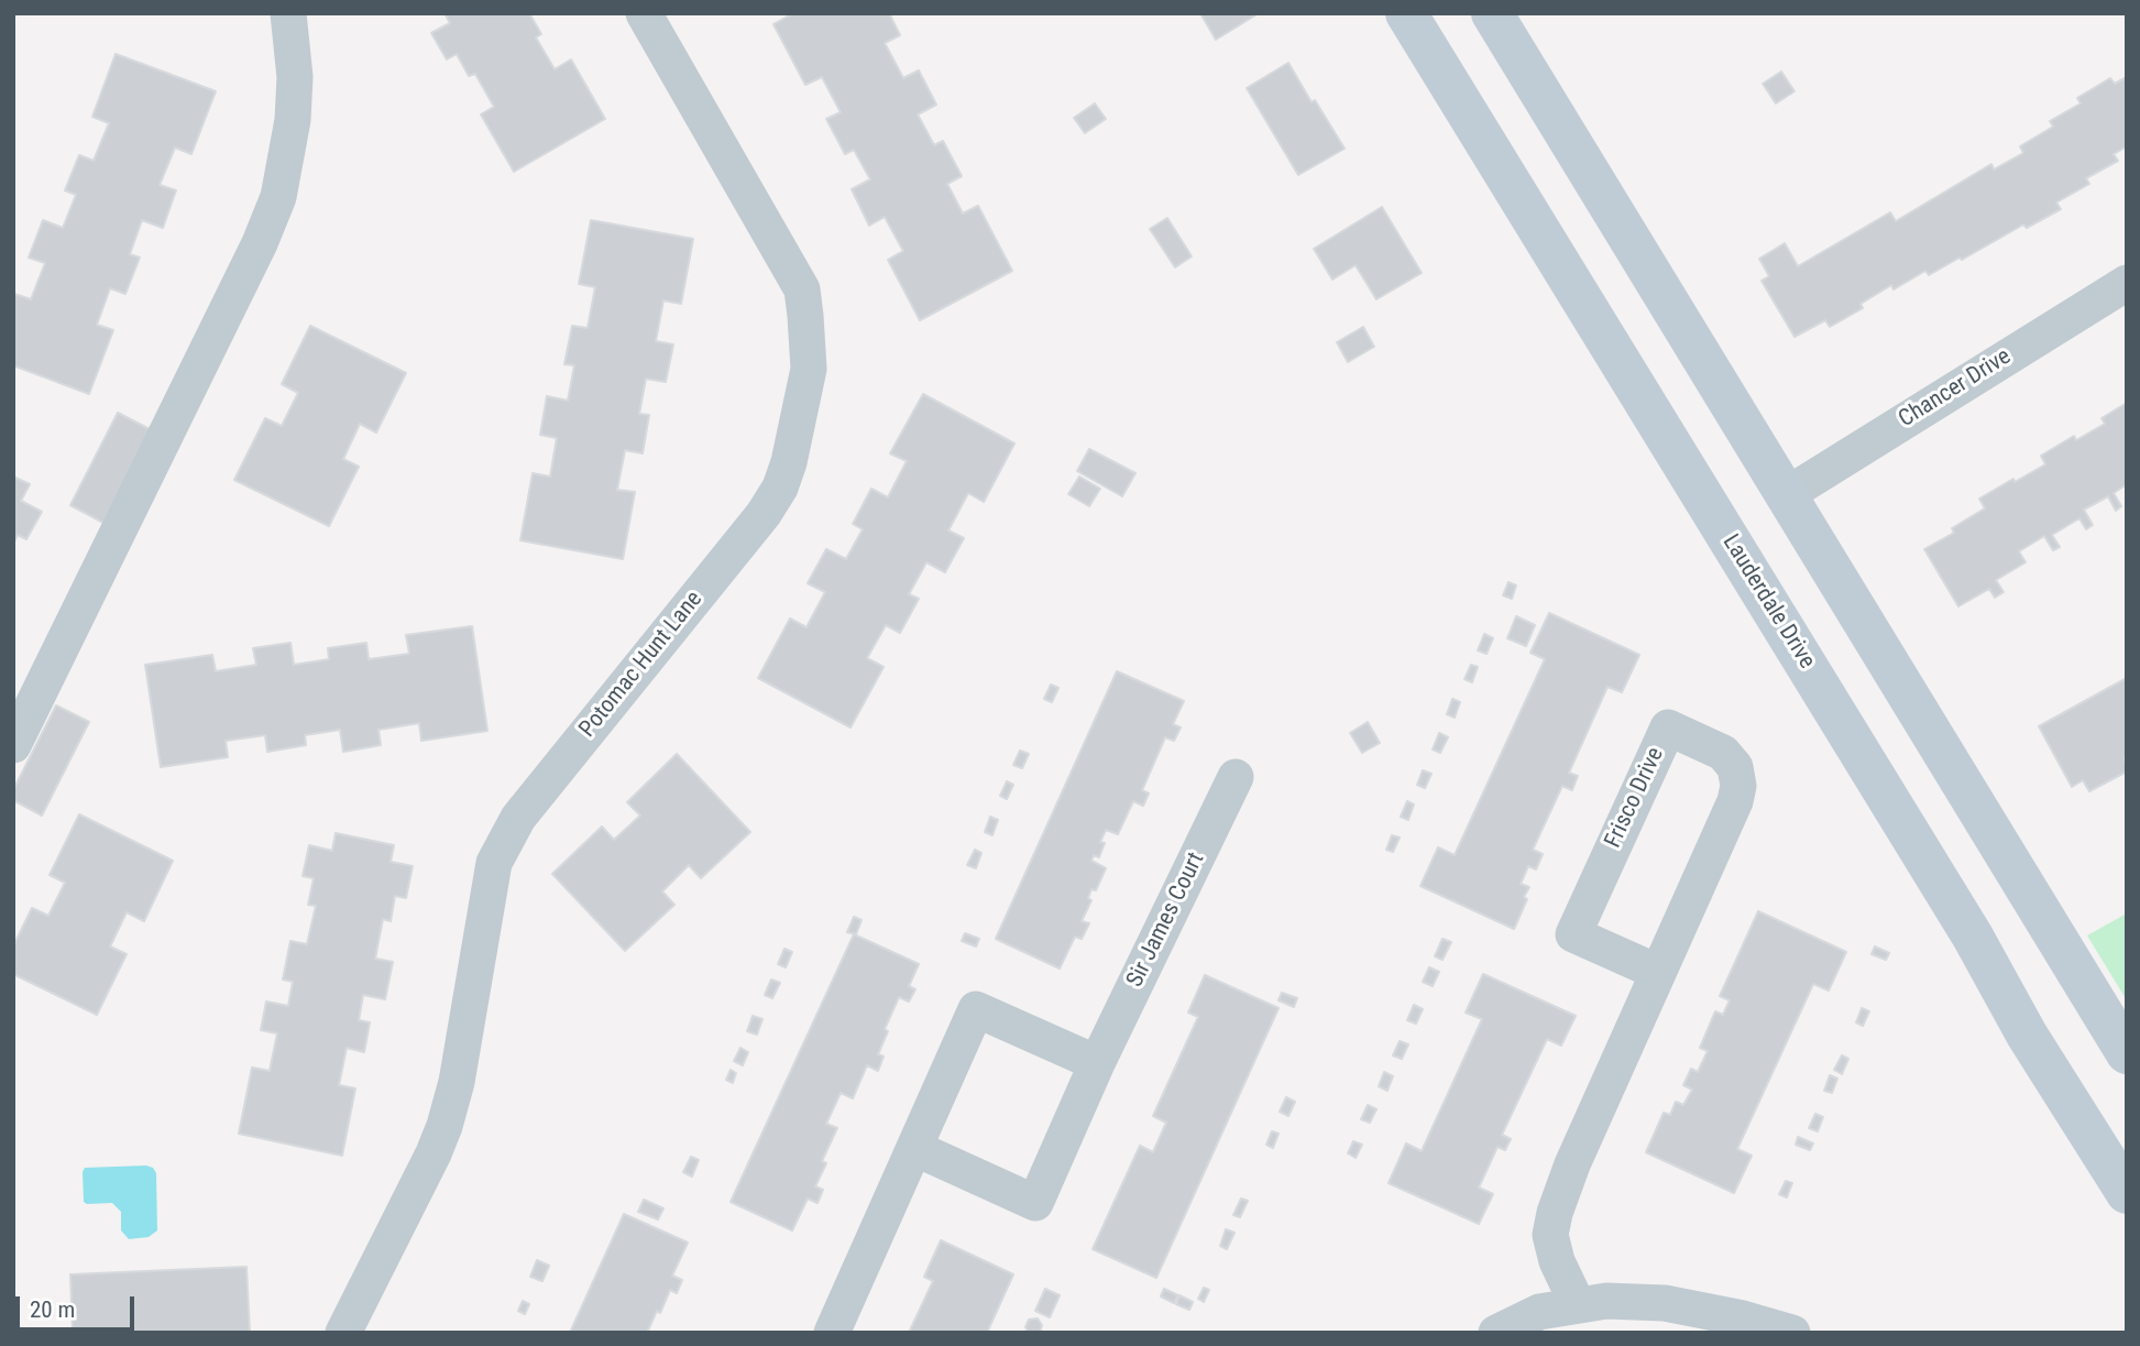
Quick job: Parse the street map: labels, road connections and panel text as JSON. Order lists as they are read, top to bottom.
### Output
{
  "streets": {
    "main road": ["Lauderdale Drive"],
    "street": [
      "Chancer Drive",
      "Potomac Hunt Lane",
      "Frisco Drive",
      "Sir James Court"
    ]
  },
  "scale_bar": "20 m"
}
